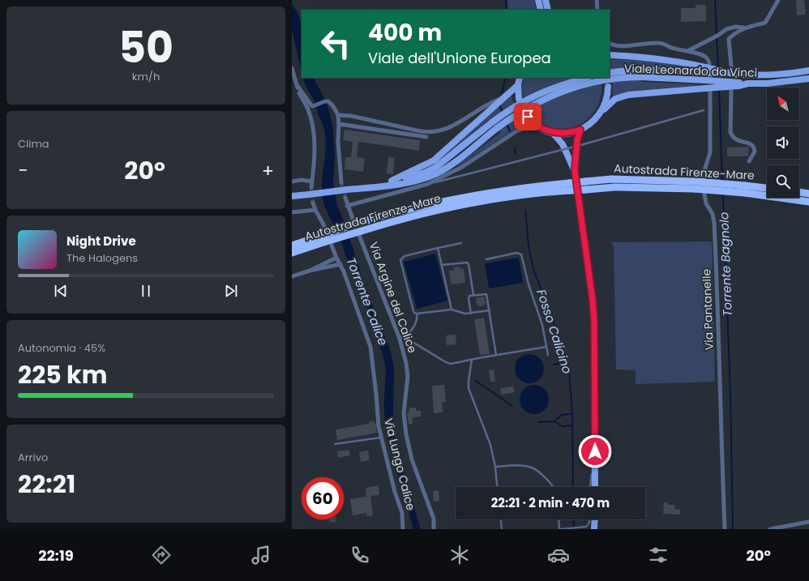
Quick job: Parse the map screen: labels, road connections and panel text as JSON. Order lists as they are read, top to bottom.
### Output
{
  "streets": {
    "highway": ["Autostrada Firenze-Mare"],
    "main road": ["Viale Leonardo da Vinci"],
    "street": ["Via Argine del Calice", "Via Pantanelle", "Via Lungo Calice"]
  },
  "water": ["Torrente Bagnolo", "Torrente Calice", "Fosso Calicino"],
  "north": "top left",
  "page": {
    "tile": [
      ["50", "km/h"],
      "Clima",
      ["Autonomia · 45%", "225 km"],
      ["Arrivo", "22:21"]
    ],
    "turn": ["400 m", "Viale dell'Unione Europea"],
    "heat": ["−", "20°", "+"],
    "song": ["Night Drive", "The Halogens"],
    "limit": "60",
    "trip": "22:21 · 2 min · 470 m",
    "tabs": ["22:19", "20°"]
  }
}
